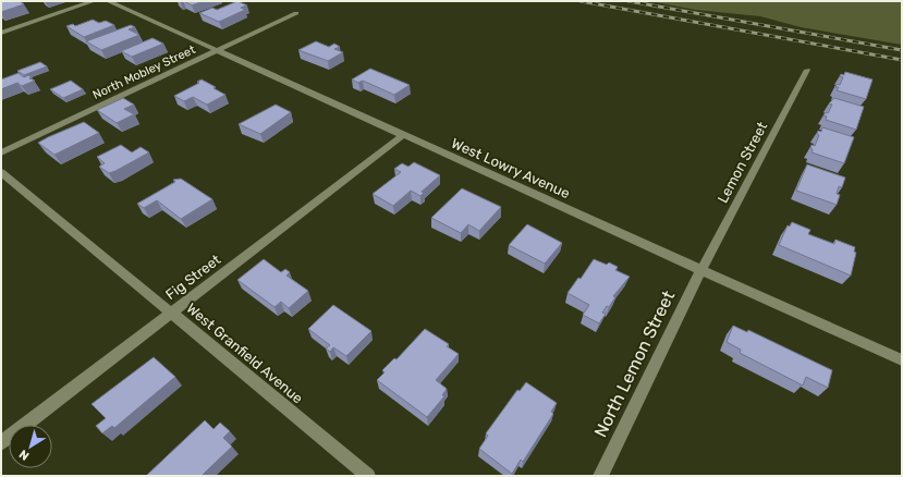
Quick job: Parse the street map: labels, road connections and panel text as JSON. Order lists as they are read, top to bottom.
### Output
{
  "streets": {
    "street": [
      "North Mobley Street",
      "Lemon Street",
      "West Lowry Avenue",
      "Fig Street",
      "West Granfield Avenue",
      "North Lemon Street"
    ]
  },
  "crossings": [
    ["North Mobley Street", "West Lowry Avenue"],
    ["Lemon Street", "West Lowry Avenue"],
    ["Lemon Street", "North Lemon Street"],
    ["West Lowry Avenue", "Fig Street"],
    ["West Lowry Avenue", "North Lemon Street"],
    ["Fig Street", "West Granfield Avenue"]
  ],
  "north": "bottom left"
}
